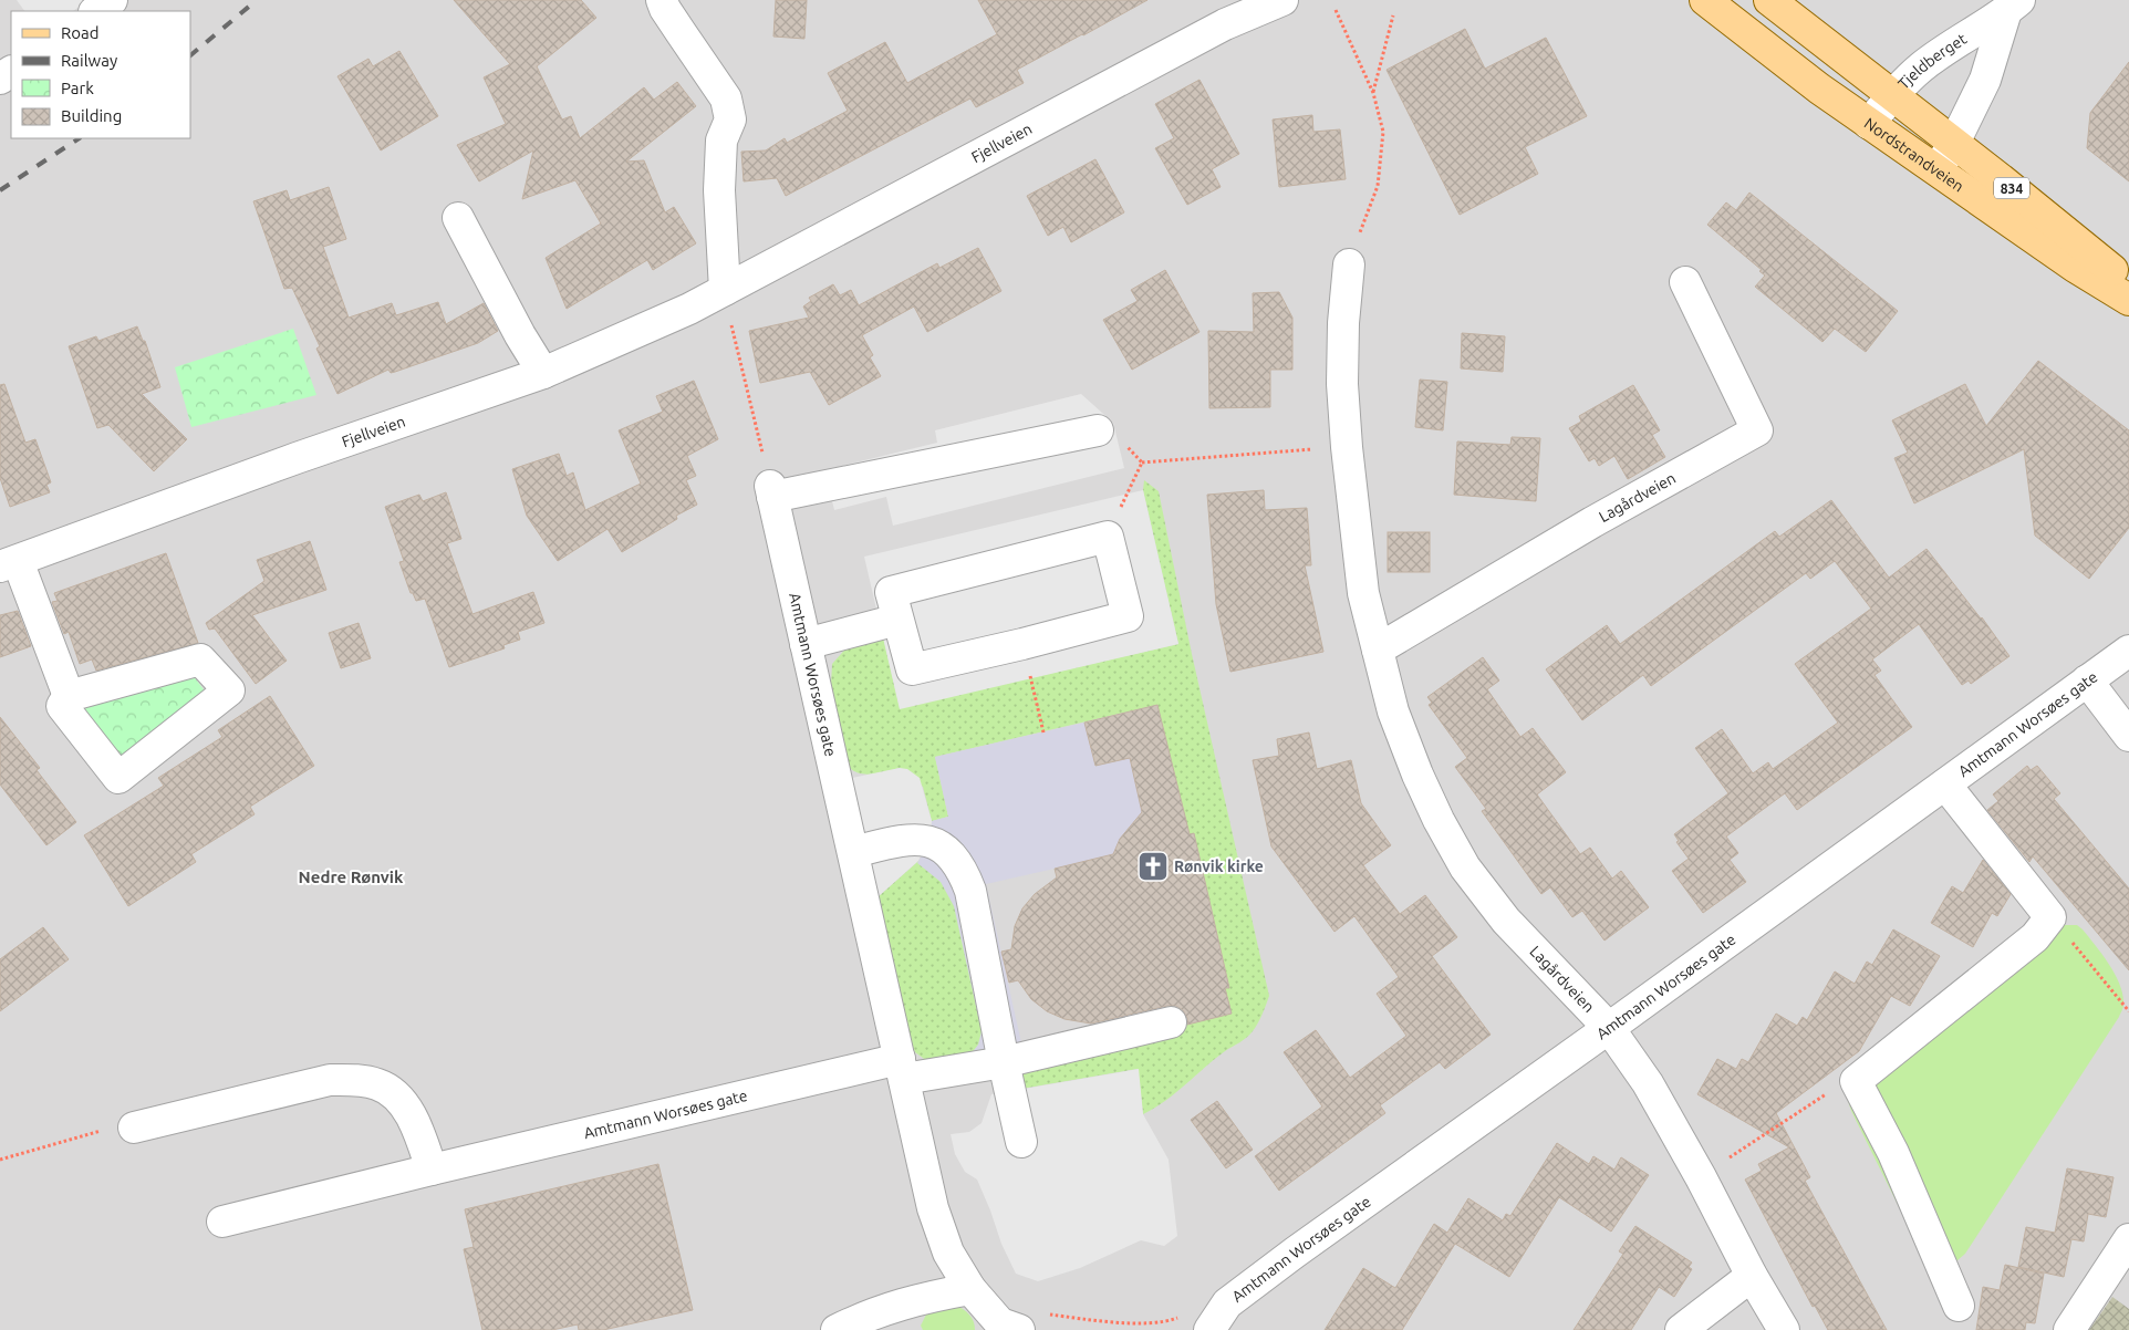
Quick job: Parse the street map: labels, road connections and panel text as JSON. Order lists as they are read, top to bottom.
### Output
{
  "streets": {
    "main road": ["Nordstrandveien", "834"],
    "street": [
      "Tjeldberget",
      "Fjellveien",
      "Lagårdveien",
      "Amtmann Worsøes gate"
    ]
  },
  "crossings": [
    ["Tjeldberget", "Nordstrandveien"],
    ["Lagårdveien", "Amtmann Worsøes gate"]
  ],
  "districts": ["Nedre Rønvik"],
  "places": {
    "church": ["Rønvik kirke"]
  },
  "legend": [
    "Road",
    "Railway",
    "Park",
    "Building"
  ]
}
